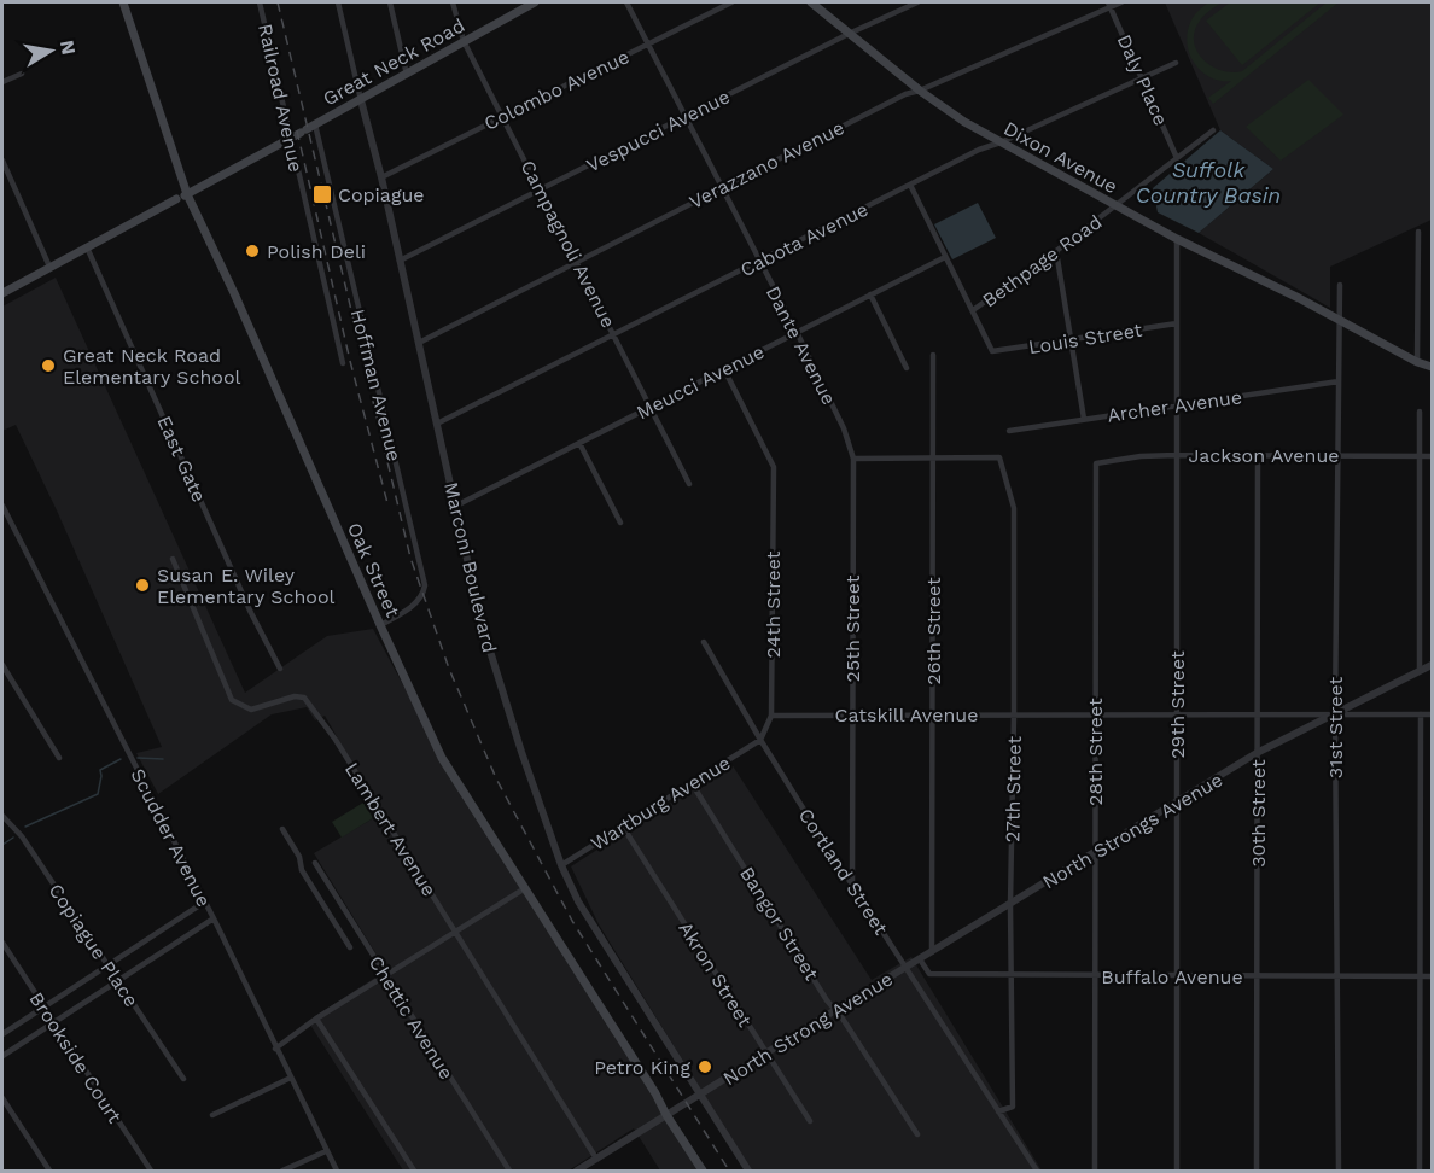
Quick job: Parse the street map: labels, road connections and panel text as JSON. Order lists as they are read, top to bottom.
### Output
{
  "streets": {
    "main road": ["Great Neck Road", "Dixon Avenue", "Oak Street"],
    "street": [
      "Daly Place",
      "Colombo Avenue",
      "Railroad Avenue",
      "Vespucci Avenue",
      "Verazzano Avenue",
      "Cabota Avenue",
      "Campagnoli Avenue",
      "Bethpage Road",
      "Louis Street",
      "Dante Avenue",
      "Meucci Avenue",
      "Hoffman Avenue",
      "Archer Avenue",
      "Jackson Avenue",
      "East Gate",
      "Marconi Boulevard",
      "24th Street",
      "25th Street",
      "26th Street",
      "29th Street",
      "Catskill Avenue",
      "31st Street",
      "28th Street",
      "27th Street",
      "Wartburg Avenue",
      "30th Street",
      "Lambert Avenue",
      "North Strongs Avenue",
      "Scudder Avenue",
      "Cortland Street",
      "Bangor Street",
      "Copiague Place",
      "Akron Street",
      "Buffalo Avenue",
      "Chettic Avenue",
      "North Strong Avenue",
      "Brookside Court"
    ]
  },
  "crossings": [
    ["Great Neck Road", "Railroad Avenue"],
    ["Great Neck Road", "Campagnoli Avenue"],
    ["Great Neck Road", "Hoffman Avenue"],
    ["Great Neck Road", "East Gate"],
    ["Great Neck Road", "Marconi Boulevard"],
    ["Great Neck Road", "Oak Street"],
    ["Daly Place", "Verazzano Avenue"],
    ["Daly Place", "Cabota Avenue"],
    ["Daly Place", "Bethpage Road"],
    ["Colombo Avenue", "Campagnoli Avenue"],
    ["Colombo Avenue", "Dante Avenue"],
    ["Colombo Avenue", "Marconi Boulevard"],
    ["Vespucci Avenue", "Dixon Avenue"],
    ["Vespucci Avenue", "Campagnoli Avenue"],
    ["Vespucci Avenue", "Dante Avenue"],
    ["Vespucci Avenue", "Marconi Boulevard"],
    ["Dixon Avenue", "Verazzano Avenue"],
    ["Dixon Avenue", "Cabota Avenue"],
    ["Dixon Avenue", "Bethpage Road"],
    ["Dixon Avenue", "29th Street"],
    ["Dixon Avenue", "31st Street"],
    ["Verazzano Avenue", "Campagnoli Avenue"],
    ["Verazzano Avenue", "Dante Avenue"],
    ["Verazzano Avenue", "Marconi Boulevard"],
    ["Cabota Avenue", "Campagnoli Avenue"],
    ["Cabota Avenue", "Dante Avenue"],
    ["Cabota Avenue", "Marconi Boulevard"],
    ["Campagnoli Avenue", "Meucci Avenue"],
    ["Bethpage Road", "Louis Street"],
    ["Louis Street", "29th Street"],
    ["Dante Avenue", "Meucci Avenue"],
    ["Dante Avenue", "25th Street"],
    ["Meucci Avenue", "Marconi Boulevard"],
    ["Meucci Avenue", "24th Street"],
    ["Hoffman Avenue", "Oak Street"],
    ["Archer Avenue", "29th Street"],
    ["Archer Avenue", "31st Street"],
    ["Jackson Avenue", "29th Street"],
    ["Jackson Avenue", "31st Street"],
    ["Jackson Avenue", "28th Street"],
    ["Jackson Avenue", "30th Street"],
    ["Marconi Boulevard", "Wartburg Avenue"],
    ["Marconi Boulevard", "North Strong Avenue"],
    ["Oak Street", "North Strong Avenue"],
    ["24th Street", "Catskill Avenue"],
    ["24th Street", "Wartburg Avenue"],
    ["24th Street", "Cortland Street"],
    ["25th Street", "Catskill Avenue"],
    ["25th Street", "Cortland Street"],
    ["26th Street", "Catskill Avenue"],
    ["26th Street", "27th Street"],
    ["26th Street", "North Strongs Avenue"],
    ["26th Street", "North Strong Avenue"],
    ["29th Street", "Catskill Avenue"],
    ["29th Street", "North Strongs Avenue"],
    ["29th Street", "Buffalo Avenue"],
    ["Catskill Avenue", "31st Street"],
    ["Catskill Avenue", "28th Street"],
    ["Catskill Avenue", "27th Street"],
    ["Catskill Avenue", "30th Street"],
    ["Catskill Avenue", "North Strongs Avenue"],
    ["31st Street", "North Strongs Avenue"],
    ["31st Street", "Buffalo Avenue"],
    ["28th Street", "North Strongs Avenue"],
    ["28th Street", "Buffalo Avenue"],
    ["27th Street", "North Strongs Avenue"],
    ["27th Street", "Cortland Street"],
    ["27th Street", "Buffalo Avenue"],
    ["Wartburg Avenue", "Cortland Street"],
    ["Wartburg Avenue", "Bangor Street"],
    ["Wartburg Avenue", "Akron Street"],
    ["30th Street", "North Strongs Avenue"],
    ["30th Street", "Buffalo Avenue"],
    ["Lambert Avenue", "North Strong Avenue"],
    ["North Strongs Avenue", "North Strong Avenue"],
    ["Cortland Street", "North Strong Avenue"],
    ["Bangor Street", "North Strong Avenue"],
    ["Akron Street", "North Strong Avenue"],
    ["Buffalo Avenue", "North Strong Avenue"]
  ],
  "water": ["Suffolk Country Basin"],
  "places": {
    "transit": ["Copiague"],
    "other": [
      "Polish Deli",
      "Great Neck Road Elementary School",
      "Susan E. Wiley Elementary School",
      "Petro King"
    ]
  },
  "north": "right"
}
